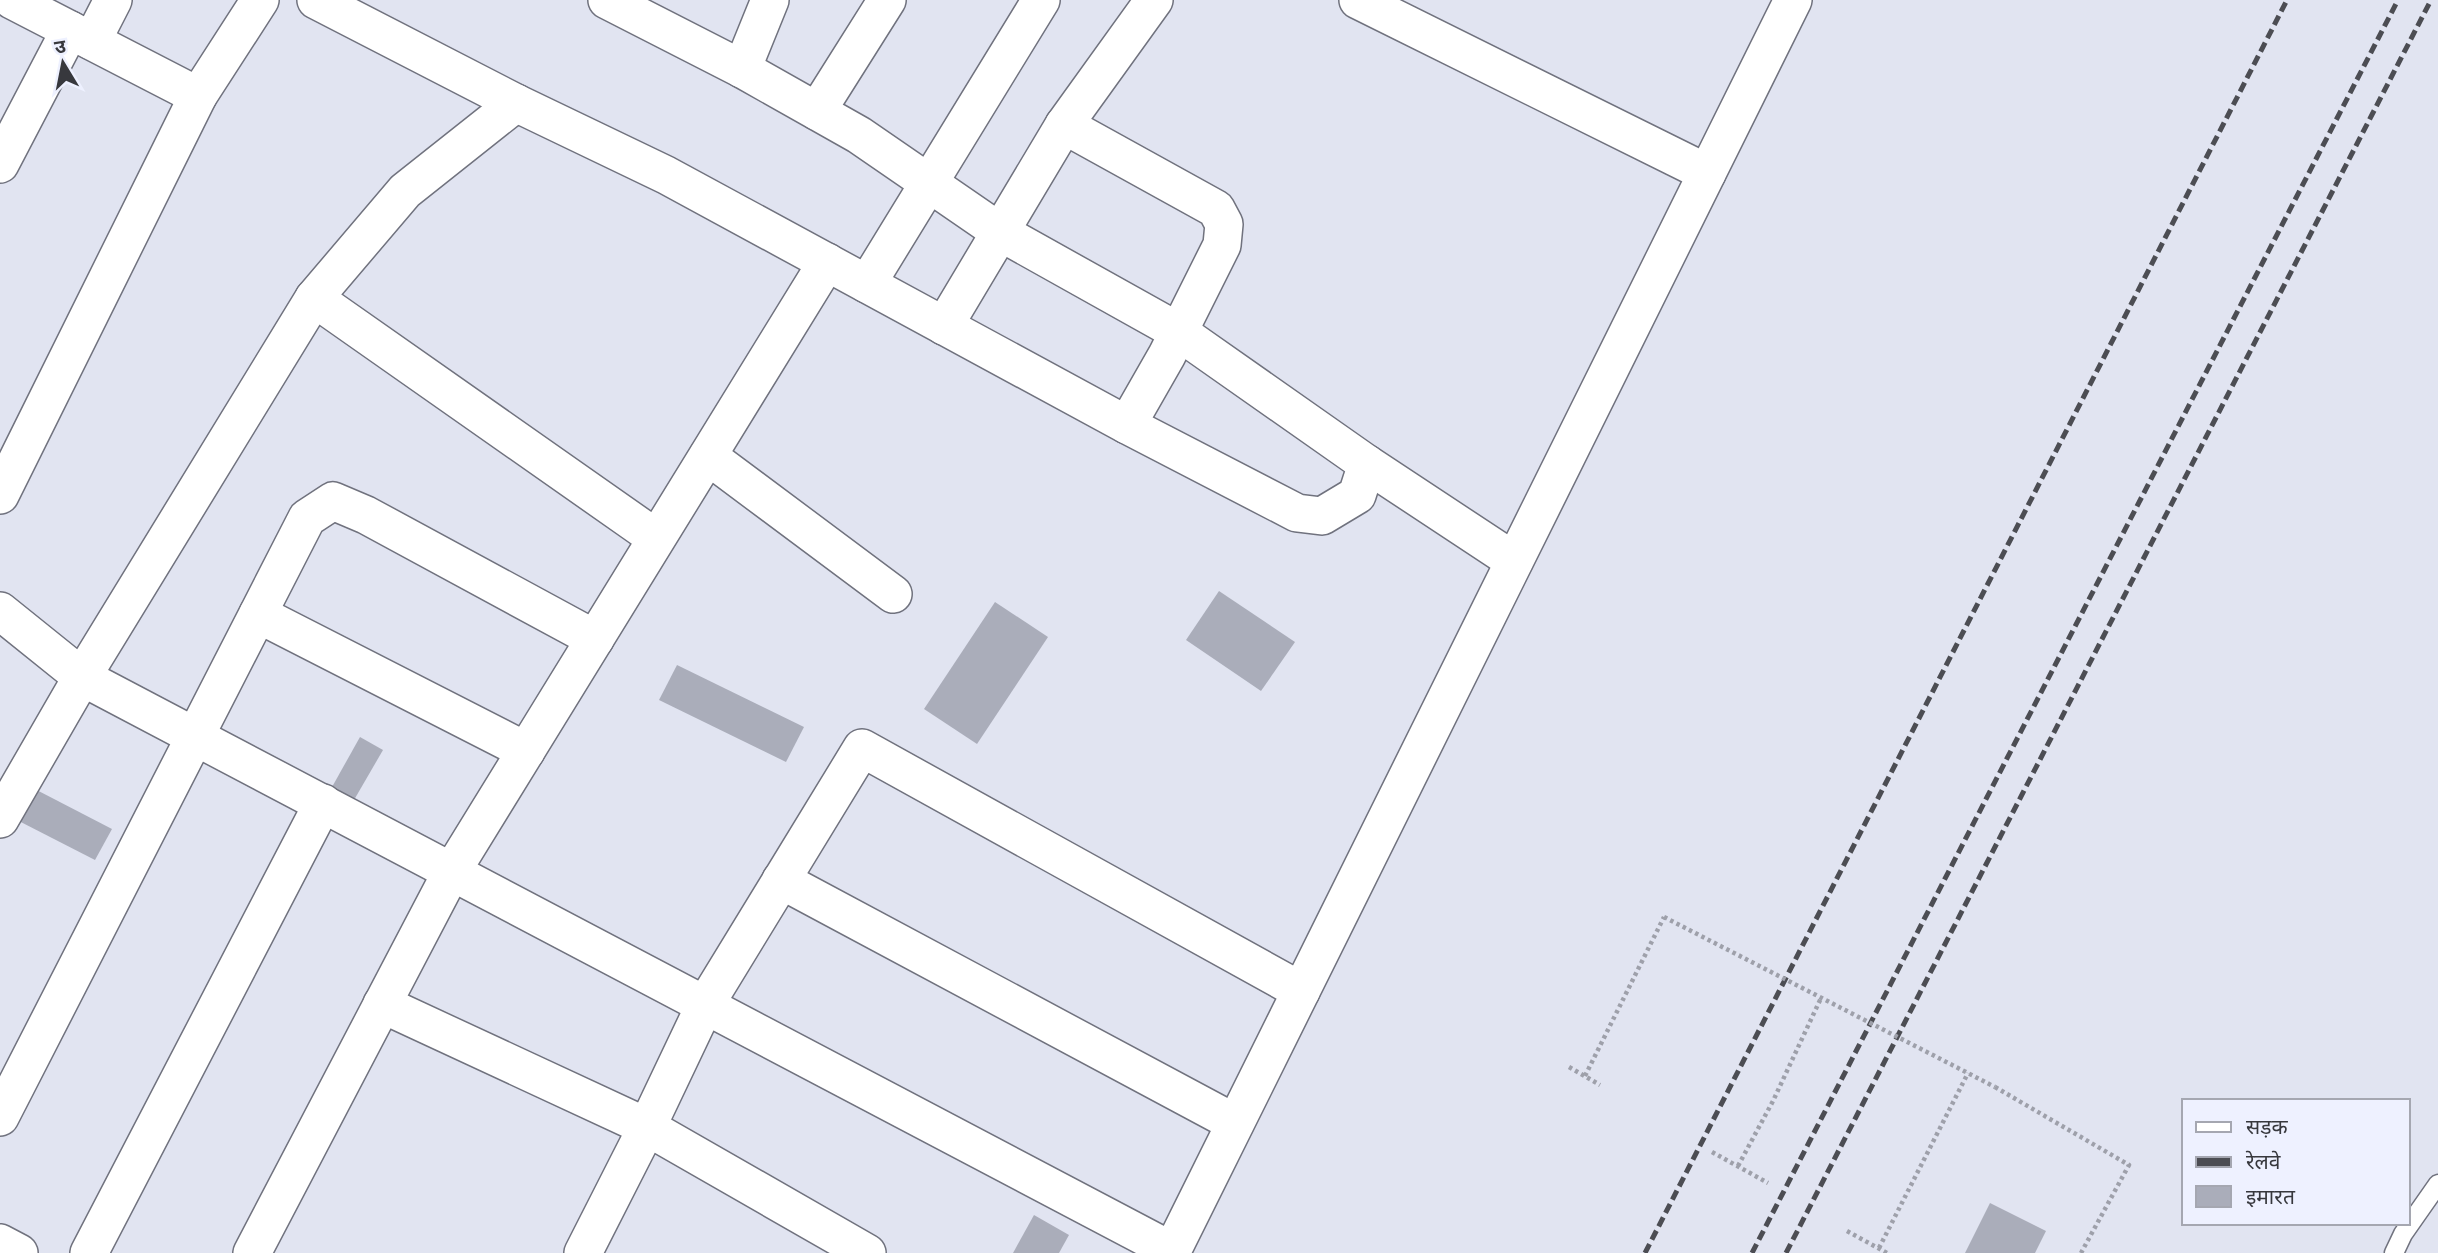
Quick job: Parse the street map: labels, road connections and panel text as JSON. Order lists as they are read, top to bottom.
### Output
{
  "legend": ["सड़क", "रेलवे", "इमारत"],
  "north": "top"
}
